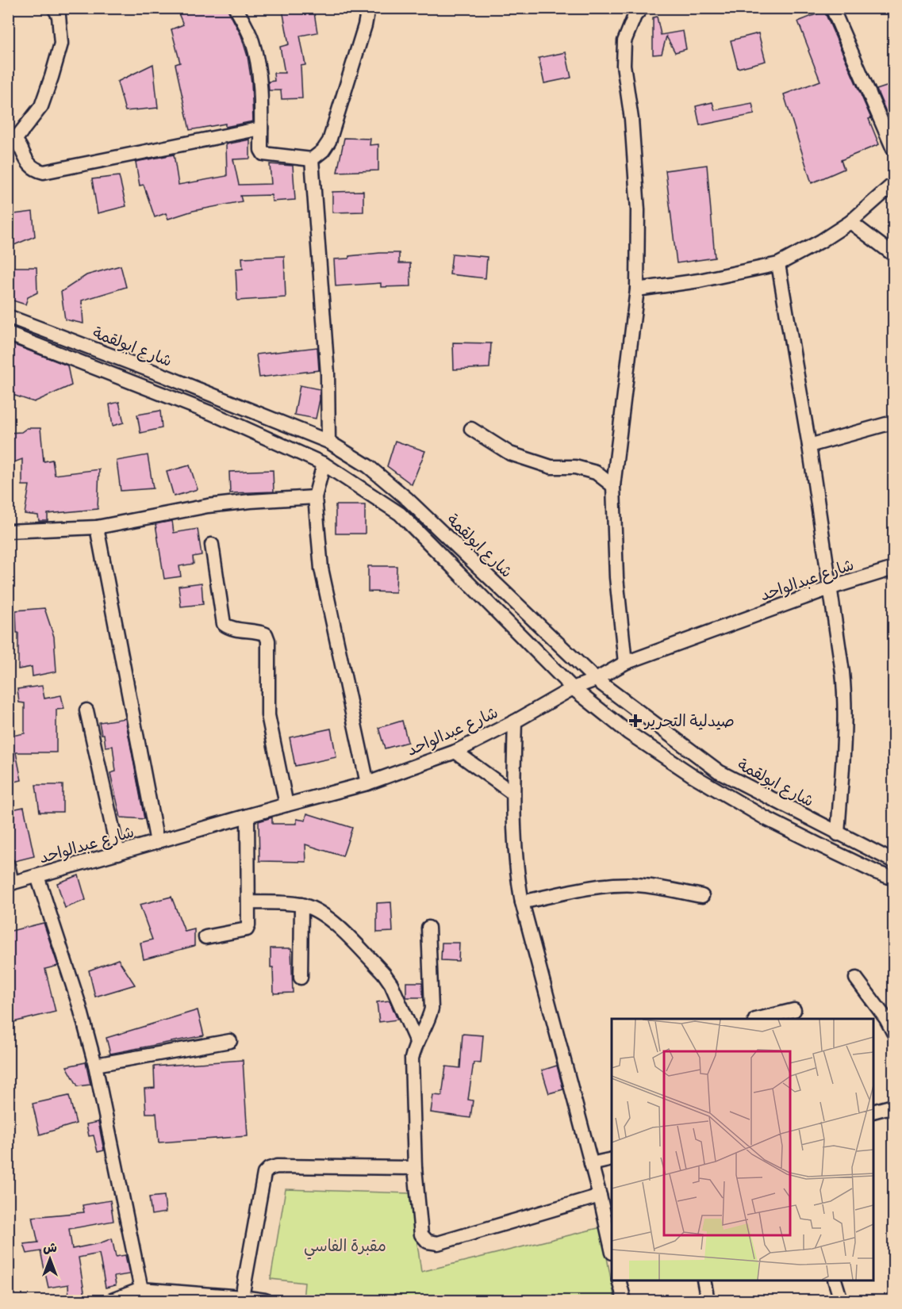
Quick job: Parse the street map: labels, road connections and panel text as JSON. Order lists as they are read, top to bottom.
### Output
{
  "streets": {
    "street": ["شارع ابولقمة", "شارع عبدالواحد"]
  },
  "crossings": [
    ["شارع ابولقمة", "شارع عبدالواحد"]
  ],
  "parks": ["مقبرة الفاسي"],
  "places": {
    "health": ["صيدلية التحرير"]
  },
  "north": "top"
}
